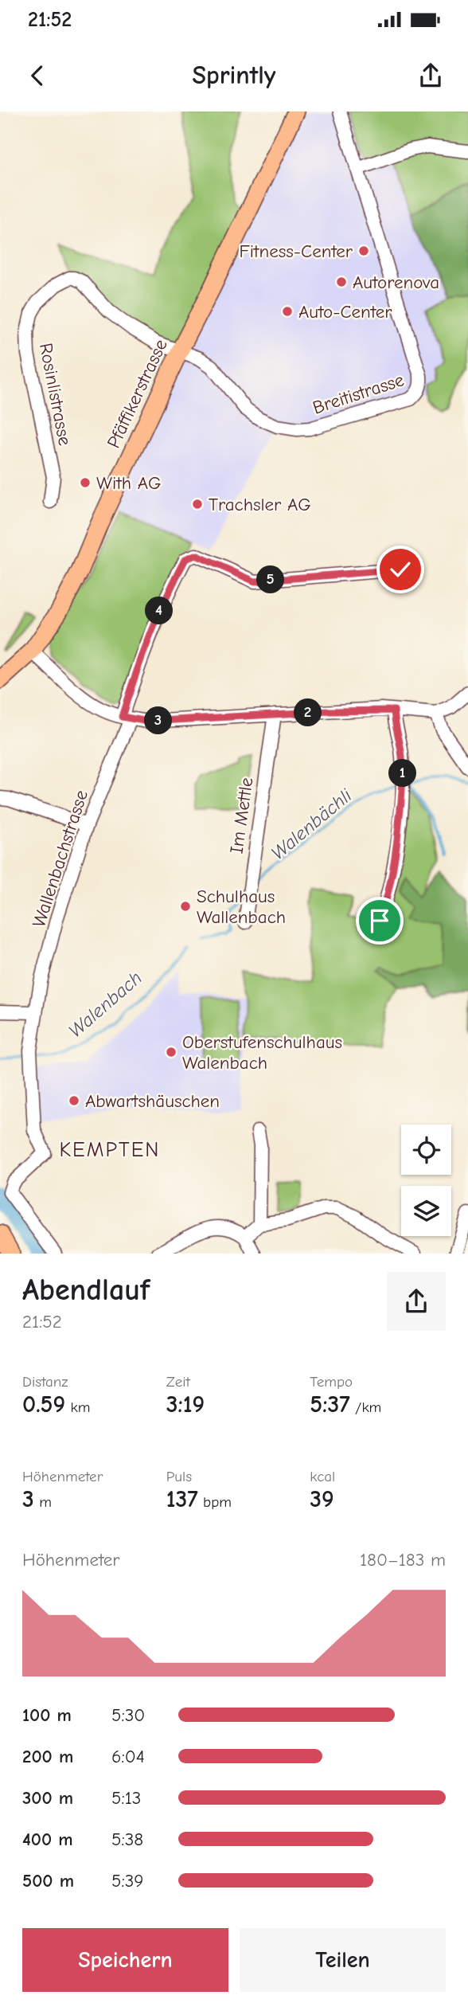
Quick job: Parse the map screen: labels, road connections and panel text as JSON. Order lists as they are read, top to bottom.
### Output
{
  "streets": {
    "main road": ["Pfäffikerstrasse"],
    "street": [
      "Breitistrasse",
      "Rosinlistrasse",
      "Im Mettle",
      "Wallenbachstrasse"
    ]
  },
  "crossings": [
    ["Pfäffikerstrasse", "Breitistrasse"],
    ["Pfäffikerstrasse", "Rosinlistrasse"],
    ["Breitistrasse", "Rosinlistrasse"]
  ],
  "districts": ["KEMPTEN"],
  "water": ["Walenbächli", "Walenbach"],
  "places": [
    "Fitness-Center",
    "Autorenova",
    "Auto-Center",
    "With AG",
    "Trachsler AG",
    "Schulhaus Wallenbach",
    "Oberstufenschulhaus Walenbach",
    "Abwartshäuschen"
  ],
  "page": {
    "status": "21:52",
    "header": "Sprintly",
    "pins": [
      "5",
      "4",
      "2",
      "3",
      "1"
    ],
    "heading": ["Abendlauf", "21:52"],
    "stats": [
      ["Distanz", "0.59 km"],
      ["Zeit", "3:19"],
      ["Tempo", "5:37 /km"],
      ["Höhenmeter", "3 m"],
      ["Puls", "137 bpm"],
      ["kcal", "39"]
    ],
    "chart": ["Höhenmeter", "180–183 m"],
    "list": [
      {
        "name": "100 m",
        "note": "5:30"
      },
      {
        "name": "200 m",
        "note": "6:04"
      },
      {
        "name": "300 m",
        "note": "5:13"
      },
      {
        "name": "400 m",
        "note": "5:38"
      },
      {
        "name": "500 m",
        "note": "5:39"
      }
    ],
    "buttons": ["Speichern", "Teilen"]
  }
}
